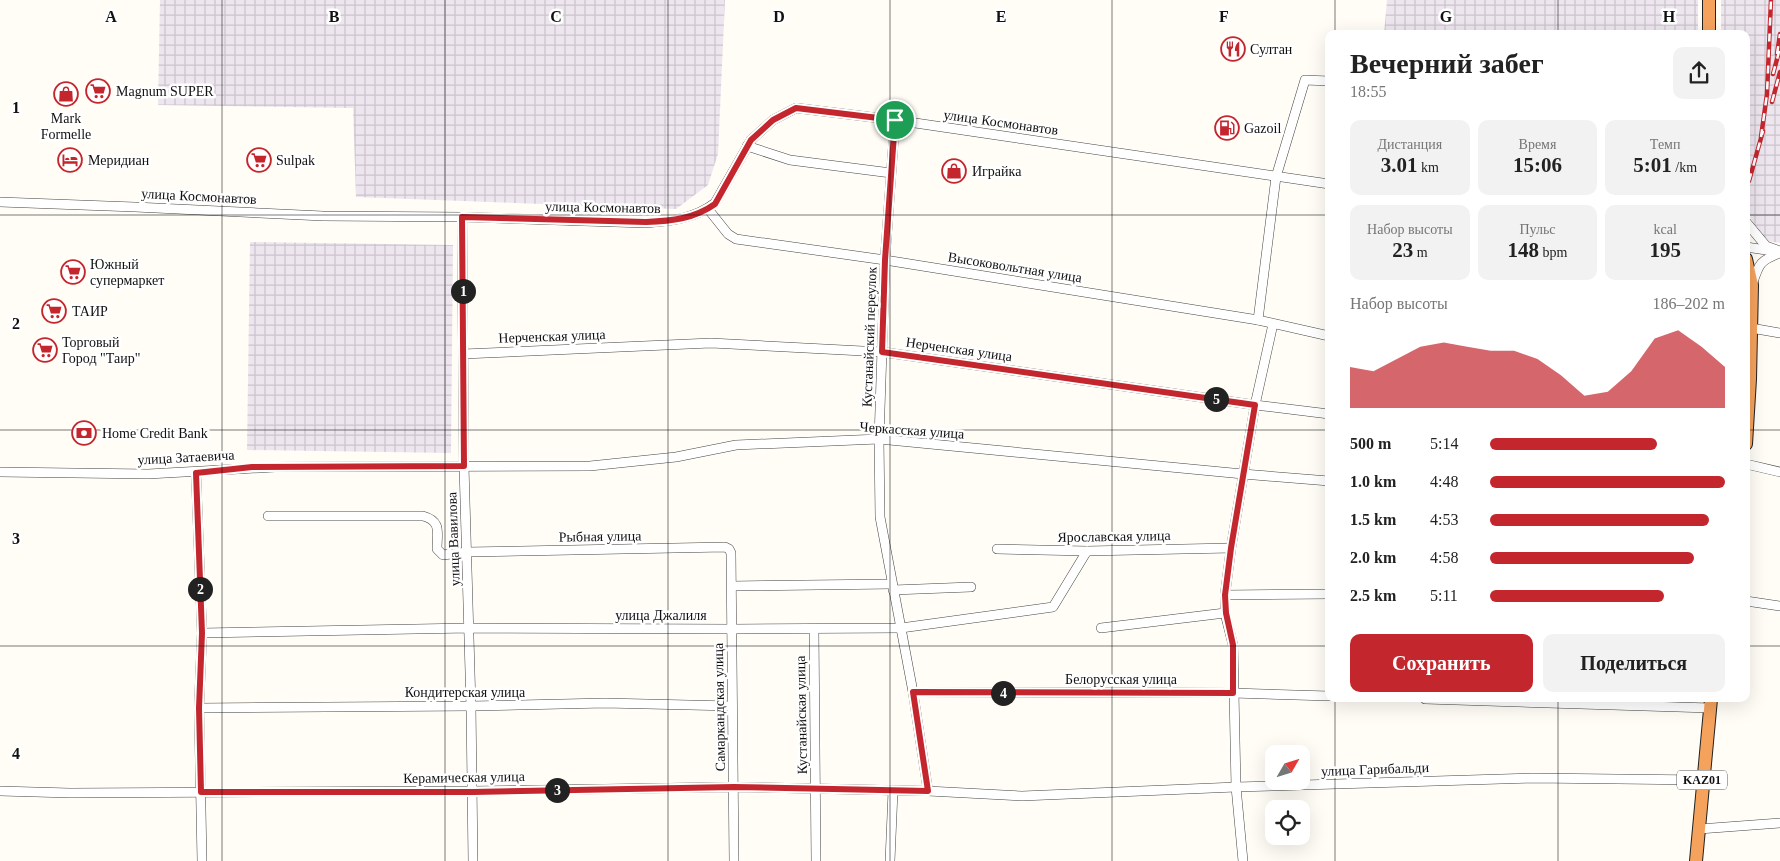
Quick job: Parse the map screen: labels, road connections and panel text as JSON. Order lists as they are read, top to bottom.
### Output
{
  "streets": {
    "highway": ["KАZ01"],
    "street": [
      "улица Космонавтов",
      "Высоковольтная улица",
      "Нерченская улица",
      "Кустанайский переулок",
      "Черкасская улица",
      "улица Затаевича",
      "Рыбная улица",
      "Ярославская улица",
      "улица Вавилова",
      "улица Джалиля",
      "Белорусская улица",
      "Кондитерская улица",
      "Самаркандская улица",
      "Кустанайская улица",
      "улица Гарибальди",
      "Керамическая улица"
    ]
  },
  "crossings": [
    ["улица Космонавтов", "Высоковольтная улица"],
    ["улица Космонавтов", "Кустанайский переулок"],
    ["улица Космонавтов", "улица Вавилова"],
    ["Высоковольтная улица", "Кустанайский переулок"],
    ["Нерченская улица", "Кустанайский переулок"],
    ["Нерченская улица", "улица Вавилова"],
    ["Кустанайский переулок", "Черкасская улица"],
    ["Кустанайский переулок", "улица Джалиля"],
    ["Кустанайский переулок", "Белорусская улица"],
    ["Кустанайский переулок", "улица Гарибальди"],
    ["Кустанайский переулок", "Керамическая улица"],
    ["Черкасская улица", "улица Затаевича"],
    ["Черкасская улица", "улица Вавилова"],
    ["улица Затаевича", "улица Вавилова"],
    ["Рыбная улица", "улица Вавилова"],
    ["Рыбная улица", "Самаркандская улица"],
    ["Ярославская улица", "улица Джалиля"],
    ["улица Вавилова", "улица Джалиля"],
    ["улица Вавилова", "Кондитерская улица"],
    ["улица Вавилова", "Керамическая улица"],
    ["улица Джалиля", "Самаркандская улица"],
    ["улица Джалиля", "Кустанайская улица"],
    ["Кондитерская улица", "Самаркандская улица"],
    ["Самаркандская улица", "Керамическая улица"],
    ["Кустанайская улица", "Керамическая улица"],
    ["улица Гарибальди", "Керамическая улица"],
    ["улица Гарибальди", "KАZ01"]
  ],
  "places": {
    "restaurant": ["Султан"],
    "supermarket": [
      "Magnum SUPER",
      "Sulpak",
      "Южный супермаркет",
      "ТАИР",
      "Торговый Город \"Таир\""
    ],
    "shop": ["Mark Formelle", "Играйка"],
    "fuel station": ["Gazoil"],
    "hotel": ["Меридиан"],
    "bank": ["Home Credit Bank"]
  },
  "north": "top right",
  "page": {
    "heading": ["Вечерний забег", "18:55"],
    "stats": [
      ["Дистанция", "3.01 km"],
      ["Время", "15:06"],
      ["Темп", "5:01 /km"],
      ["Набор высоты", "23 m"],
      ["Пульс", "148 bpm"],
      ["kcal", "195"]
    ],
    "pins": [
      "1",
      "5",
      "2",
      "4",
      "3"
    ],
    "chart": ["Набор высоты", "186–202 m"],
    "list": [
      {
        "name": "500 m",
        "note": "5:14"
      },
      {
        "name": "1.0 km",
        "note": "4:48"
      },
      {
        "name": "1.5 km",
        "note": "4:53"
      },
      {
        "name": "2.0 km",
        "note": "4:58"
      },
      {
        "name": "2.5 km",
        "note": "5:11"
      }
    ],
    "buttons": ["Сохранить", "Поделиться"]
  },
  "grid": {
    "columns": [
      "A",
      "B",
      "C",
      "D",
      "E",
      "F",
      "G",
      "H"
    ],
    "rows": [
      "1",
      "2",
      "3",
      "4"
    ]
  }
}
